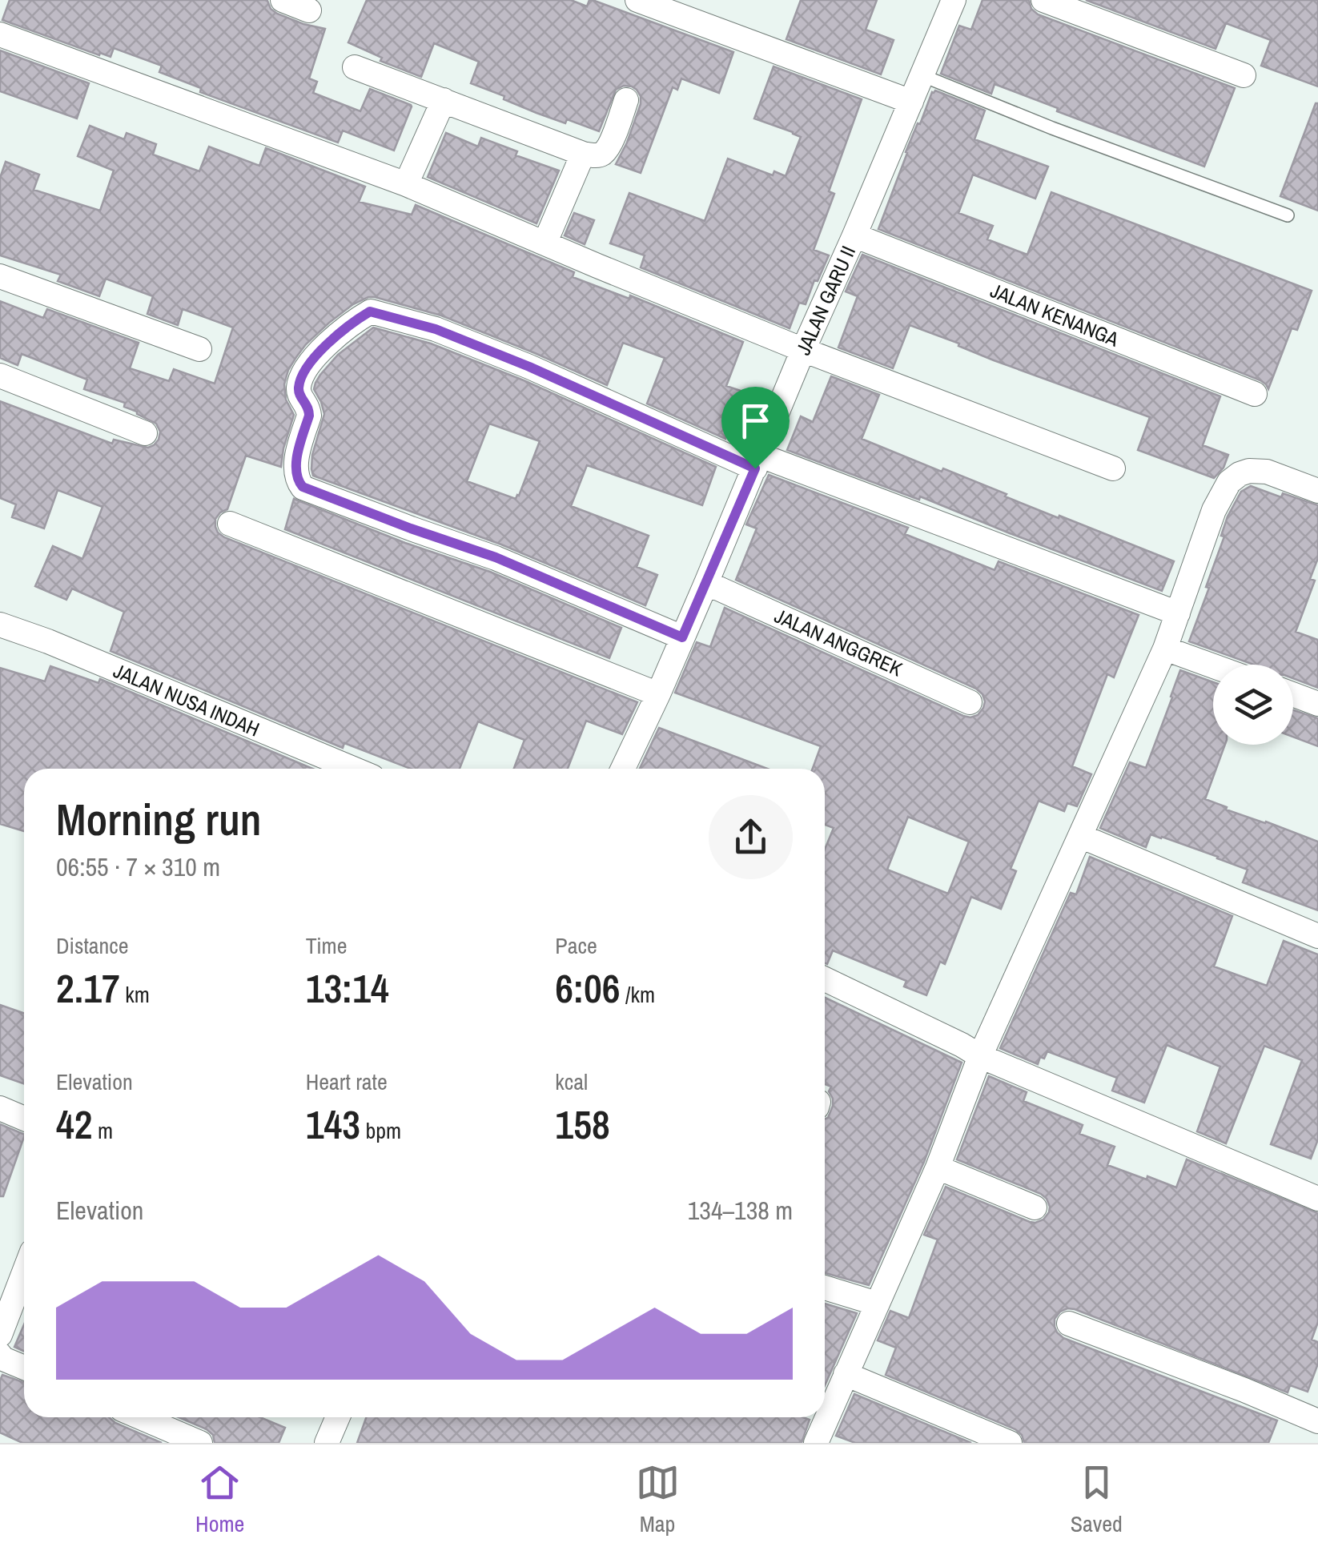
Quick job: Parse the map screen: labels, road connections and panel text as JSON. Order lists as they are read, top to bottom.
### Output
{
  "streets": {
    "street": [
      "JALAN GARU II",
      "JALAN KENANGA",
      "JALAN ANGGREK",
      "JALAN NUSA INDAH"
    ]
  },
  "crossings": [
    ["JALAN GARU II", "JALAN KENANGA"],
    ["JALAN GARU II", "JALAN ANGGREK"]
  ],
  "page": {
    "heading": ["Morning run", "06:55 · 7 × 310 m"],
    "stats": [
      ["Distance", "2.17 km"],
      ["Time", "13:14"],
      ["Pace", "6:06 /km"],
      ["Elevation", "42 m"],
      ["Heart rate", "143 bpm"],
      ["kcal", "158"]
    ],
    "chart": ["Elevation", "134–138 m"],
    "tabs": ["Home", "Map", "Saved"]
  }
}
